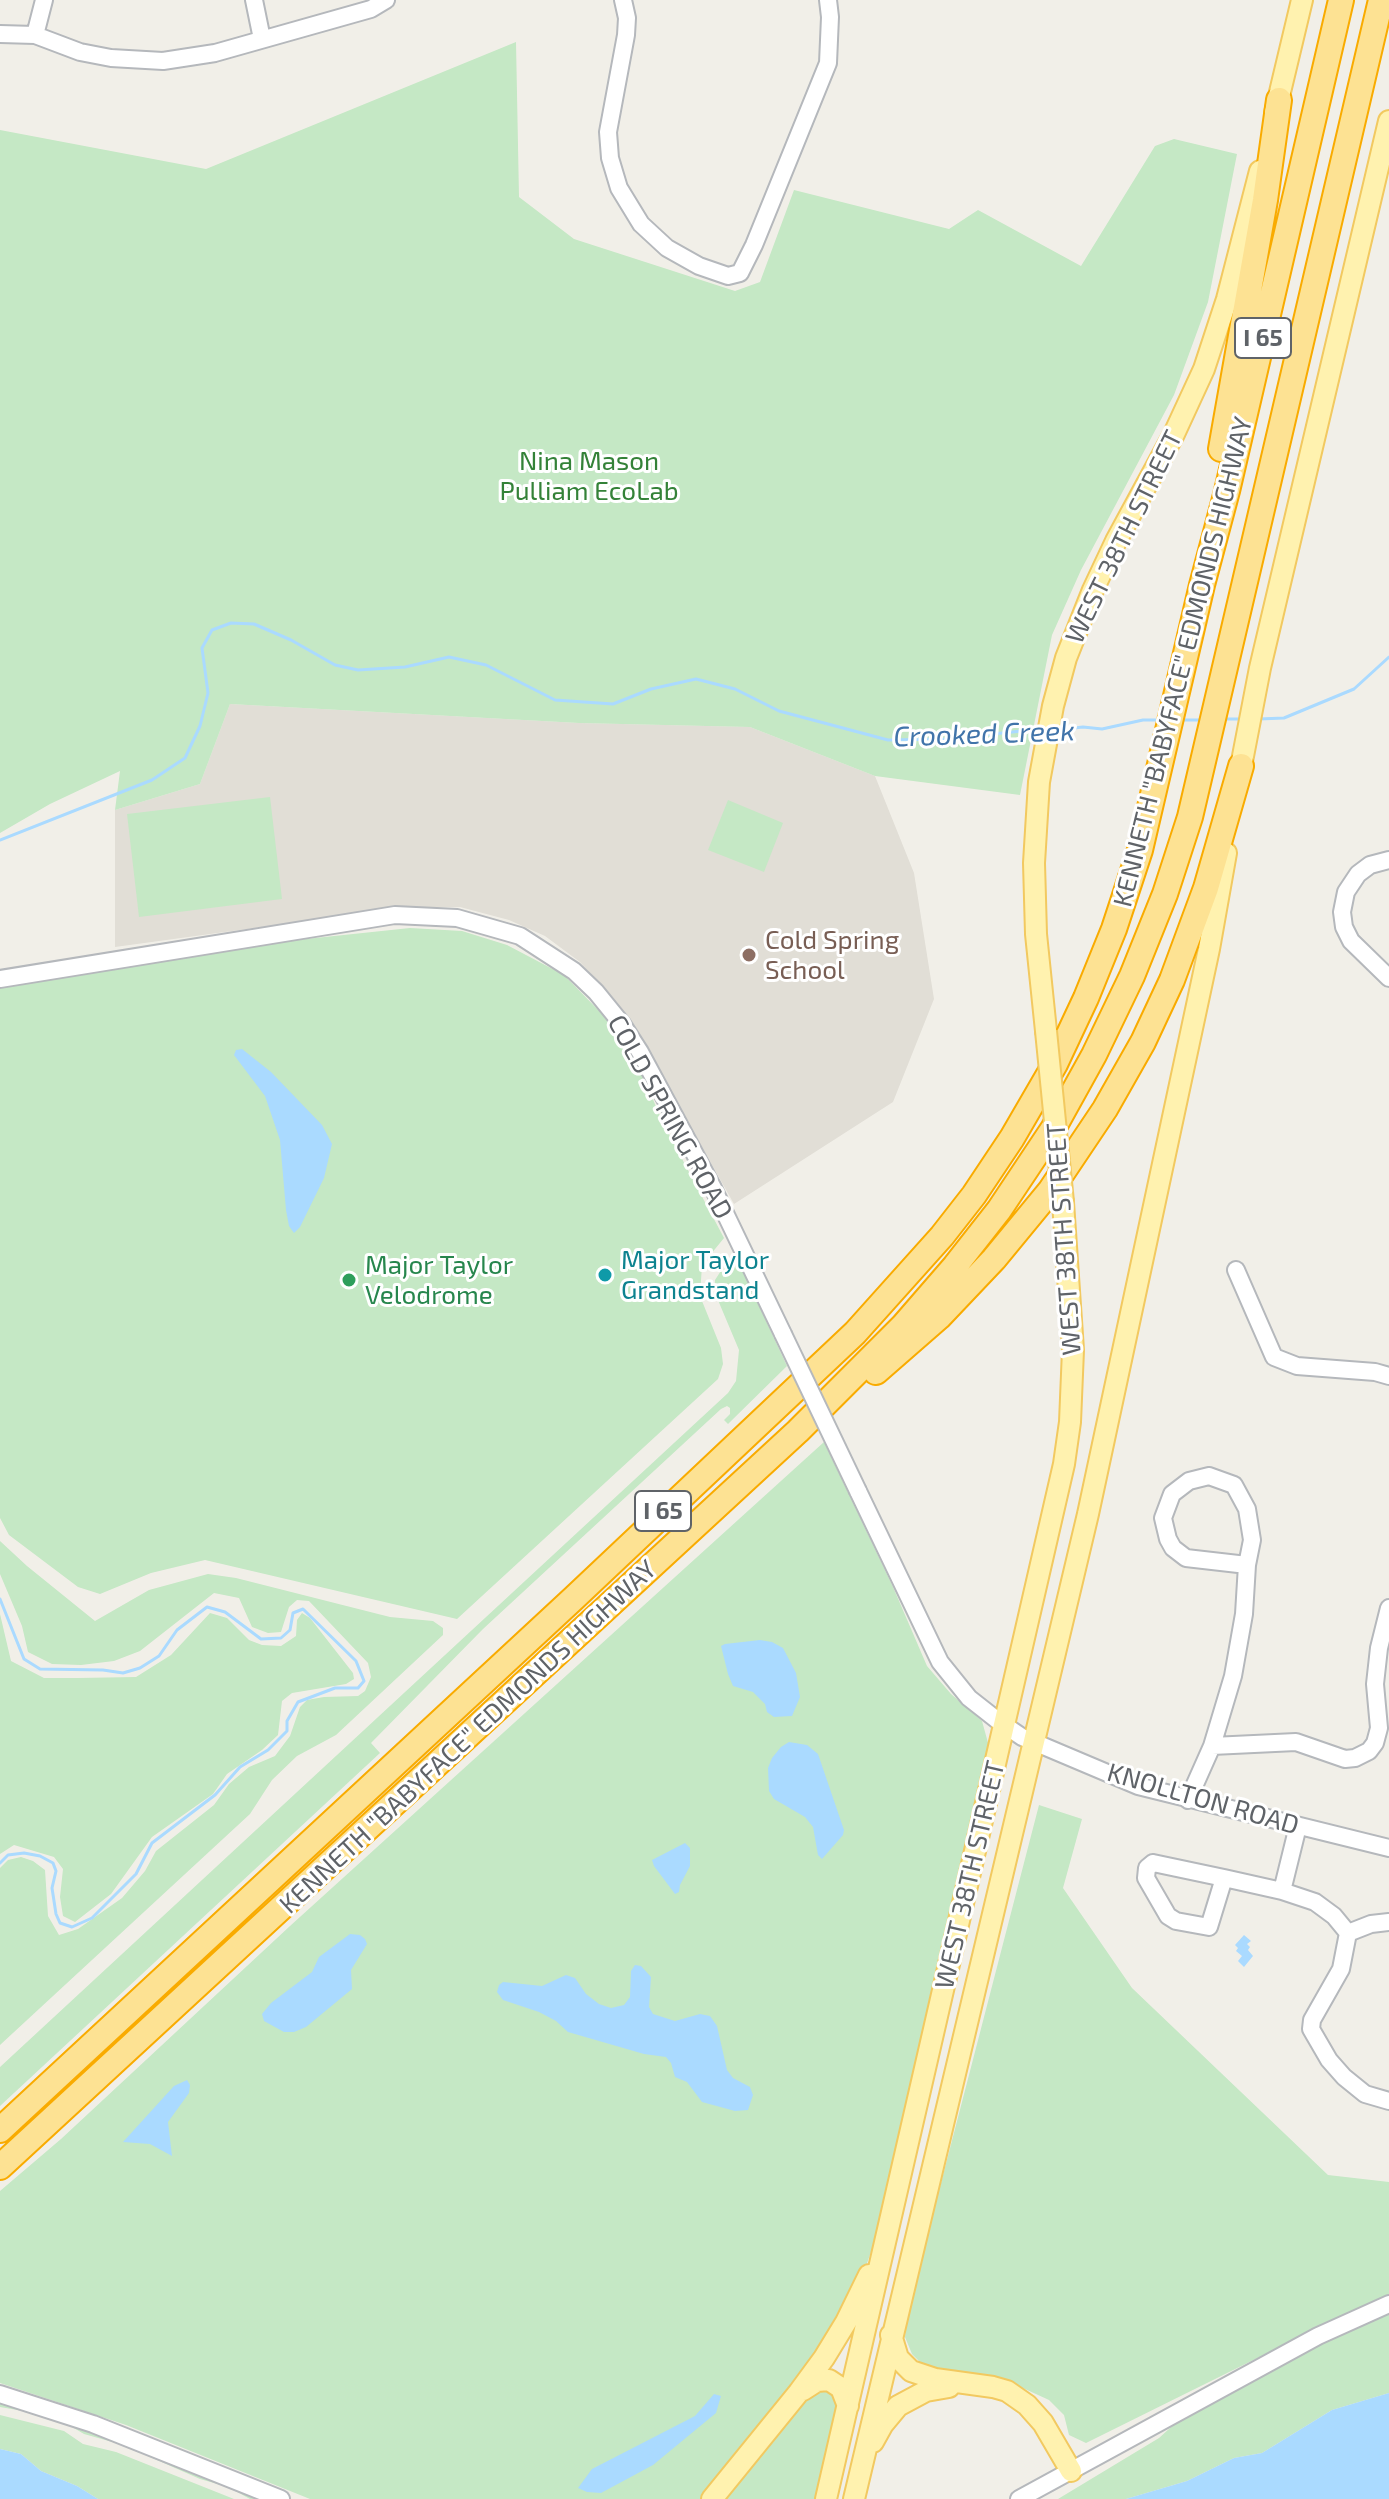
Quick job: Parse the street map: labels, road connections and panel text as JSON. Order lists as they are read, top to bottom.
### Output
{
  "streets": {
    "highway": ["I 65", "KENNETH \"BABYFACE\" EDMONDS HIGHWAY"],
    "main road": ["WEST 38TH STREET"],
    "street": ["COLD SPRING ROAD", "KNOLLTON ROAD"]
  },
  "crossings": [
    ["WEST 38TH STREET", "COLD SPRING ROAD"],
    ["WEST 38TH STREET", "KNOLLTON ROAD"],
    ["COLD SPRING ROAD", "KNOLLTON ROAD"]
  ],
  "water": ["Crooked Creek"],
  "parks": ["Nina Mason Pulliam EcoLab"],
  "places": ["Cold Spring School", "Major Taylor Grandstand", "Major Taylor Velodrome"]
}
